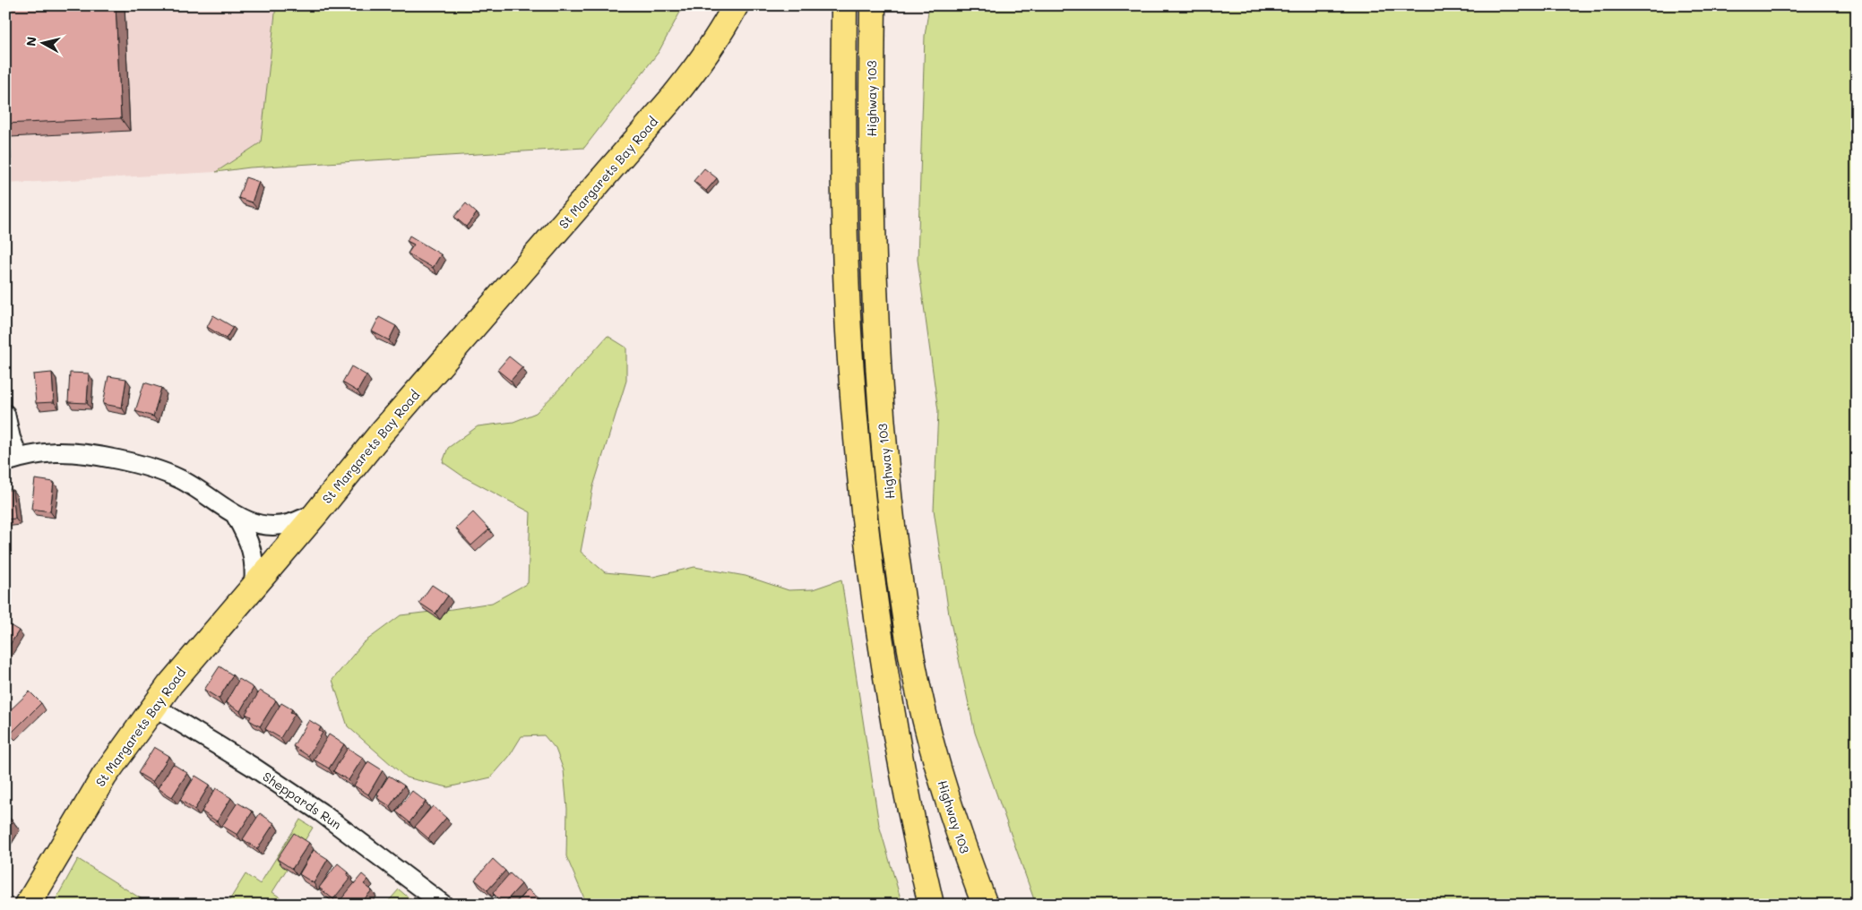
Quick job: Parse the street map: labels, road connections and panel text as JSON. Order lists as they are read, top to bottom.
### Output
{
  "streets": {
    "main road": ["Highway 103", "St Margarets Bay Road"],
    "street": ["Sheppards Run"]
  },
  "crossings": [
    ["St Margarets Bay Road", "Sheppards Run"]
  ],
  "north": "left"
}
